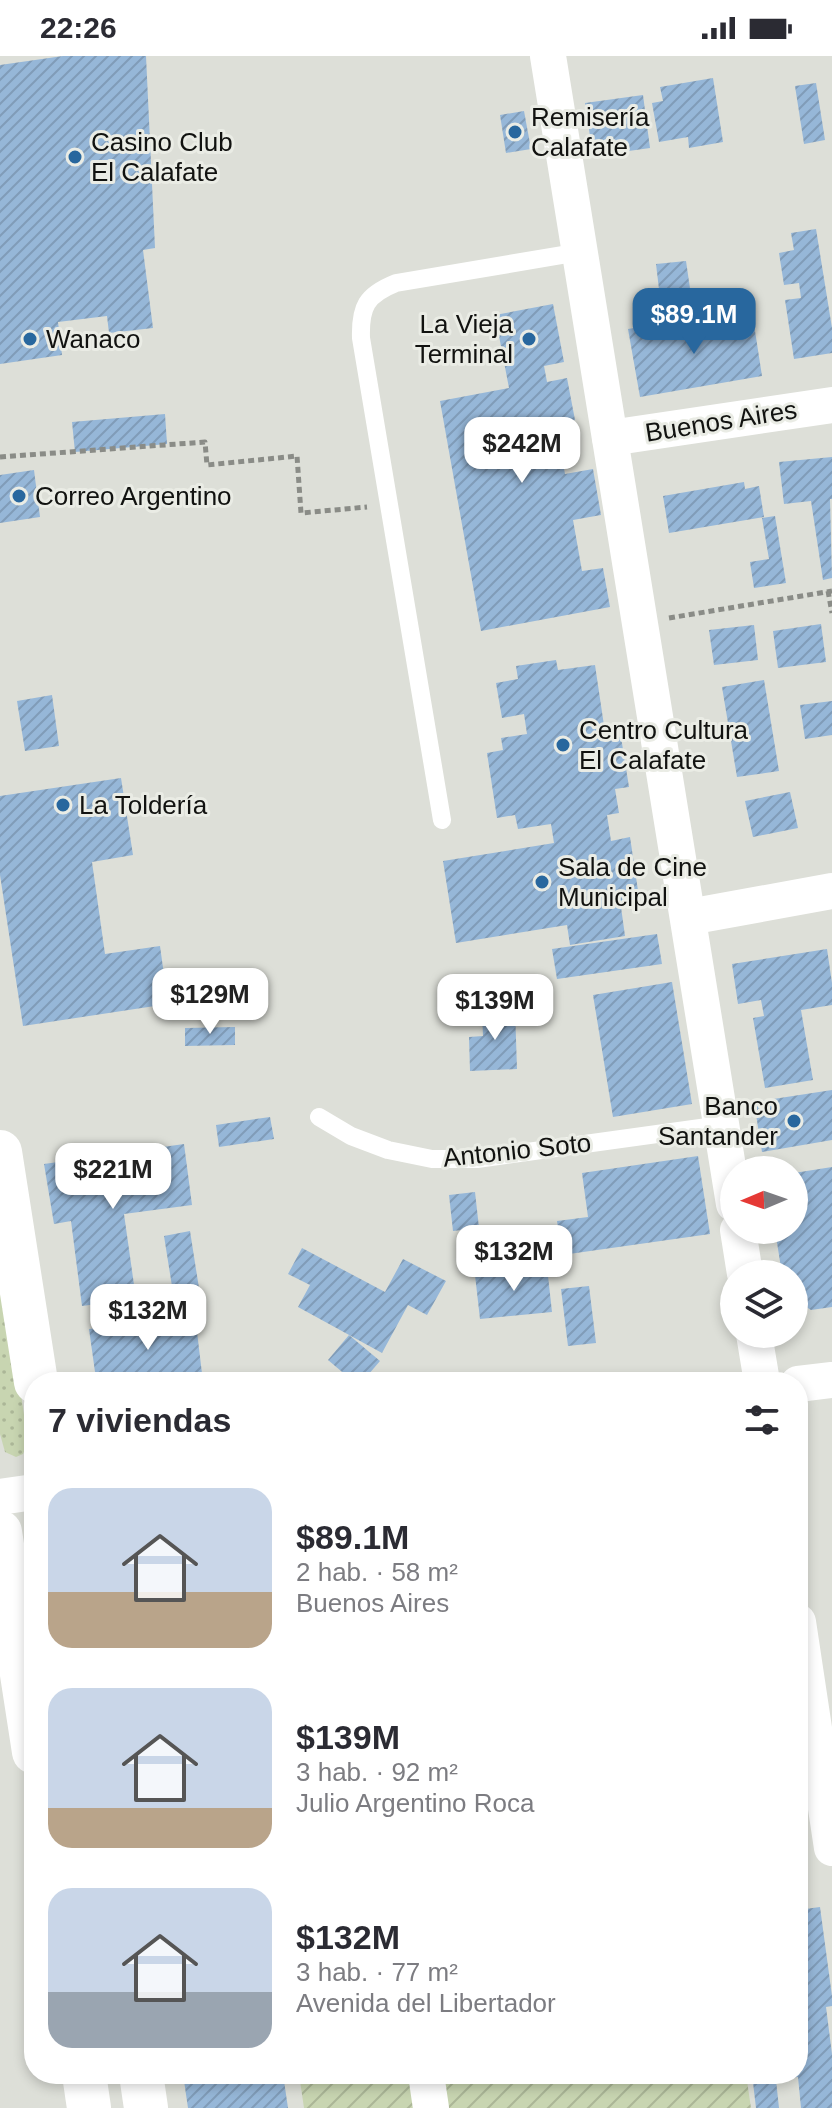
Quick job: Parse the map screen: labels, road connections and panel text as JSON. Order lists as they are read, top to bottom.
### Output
{
  "streets": {
    "street": ["Buenos Aires"],
    "lane": ["Antonio Soto"]
  },
  "places": [
    "Remisería Calafate",
    "Casino Club El Calafate",
    "Wanaco",
    "La Vieja Terminal",
    "Correo Argentino",
    "Centro Cultura El Calafate",
    "La Toldería",
    "Sala de Cine Municipal",
    "Banco Santander"
  ],
  "north": "left",
  "page": {
    "status": "22:26",
    "price": [
      "$89.1M",
      "$242M",
      "$129M",
      "$139M",
      "$221M",
      "$132M",
      "$132M"
    ],
    "heading": "7 viviendas",
    "list": [
      {
        "name": "$89.1M",
        "note": "2 hab. · 58 m² · Buenos Aires"
      },
      {
        "name": "$139M",
        "note": "3 hab. · 92 m² · Julio Argentino Roca"
      },
      {
        "name": "$132M",
        "note": "3 hab. · 77 m² · Avenida del Libertador"
      }
    ]
  }
}
